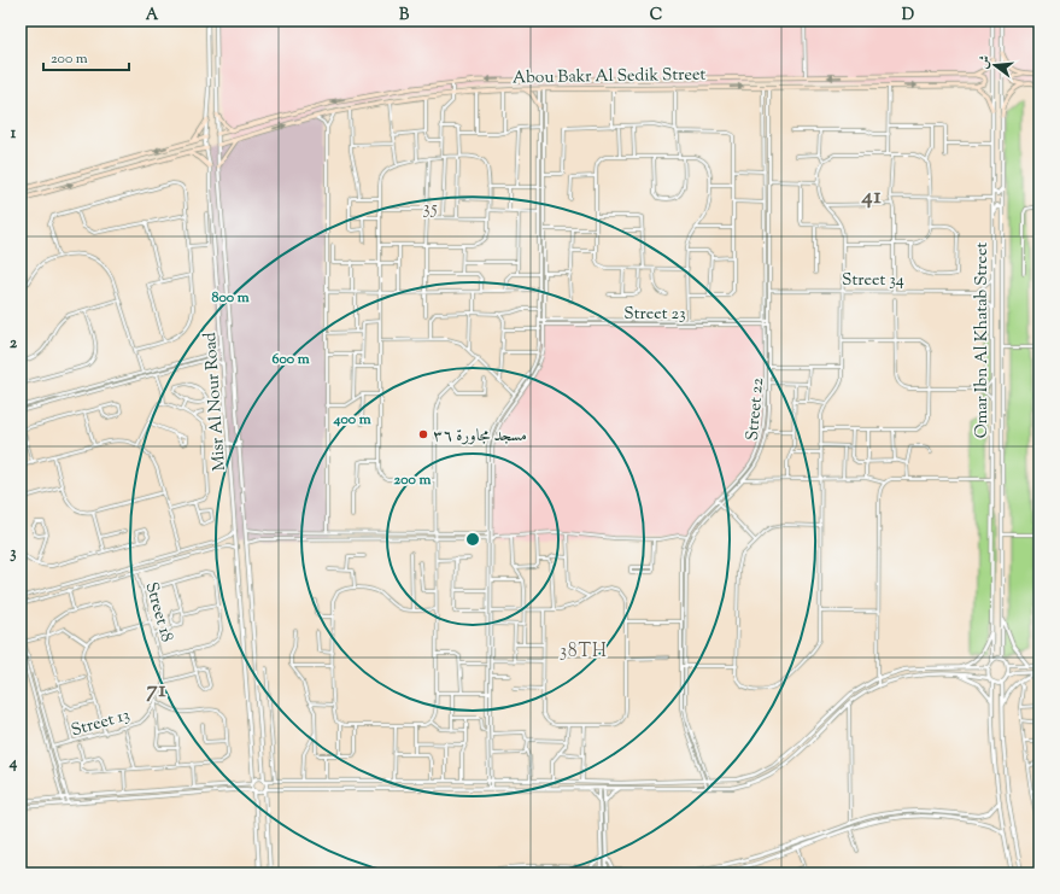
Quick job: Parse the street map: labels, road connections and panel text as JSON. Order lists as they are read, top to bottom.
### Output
{
  "streets": {
    "main road": ["Abou Bakr Al Sedik Street"],
    "street": [
      "Street 34",
      "Street 23",
      "Omar Ibn Al Khatab Street",
      "Misr Al Nour Road",
      "Street 22",
      "Street 18",
      "Street 13"
    ]
  },
  "crossings": [
    ["Abou Bakr Al Sedik Street", "Misr Al Nour Road"],
    ["Abou Bakr Al Sedik Street", "Street 22"],
    ["Street 34", "Street 22"],
    ["Street 23", "Street 22"]
  ],
  "districts": [
    "41",
    "35",
    "38TH",
    "71"
  ],
  "places": ["مسجد مجاورة ٣٦"],
  "scale_bar": "200 m",
  "north": "left",
  "grid": {
    "columns": [
      "A",
      "B",
      "C",
      "D"
    ],
    "rows": [
      "1",
      "2",
      "3",
      "4"
    ]
  },
  "rings": [
    "800 m",
    "600 m",
    "400 m",
    "200 m"
  ]
}
